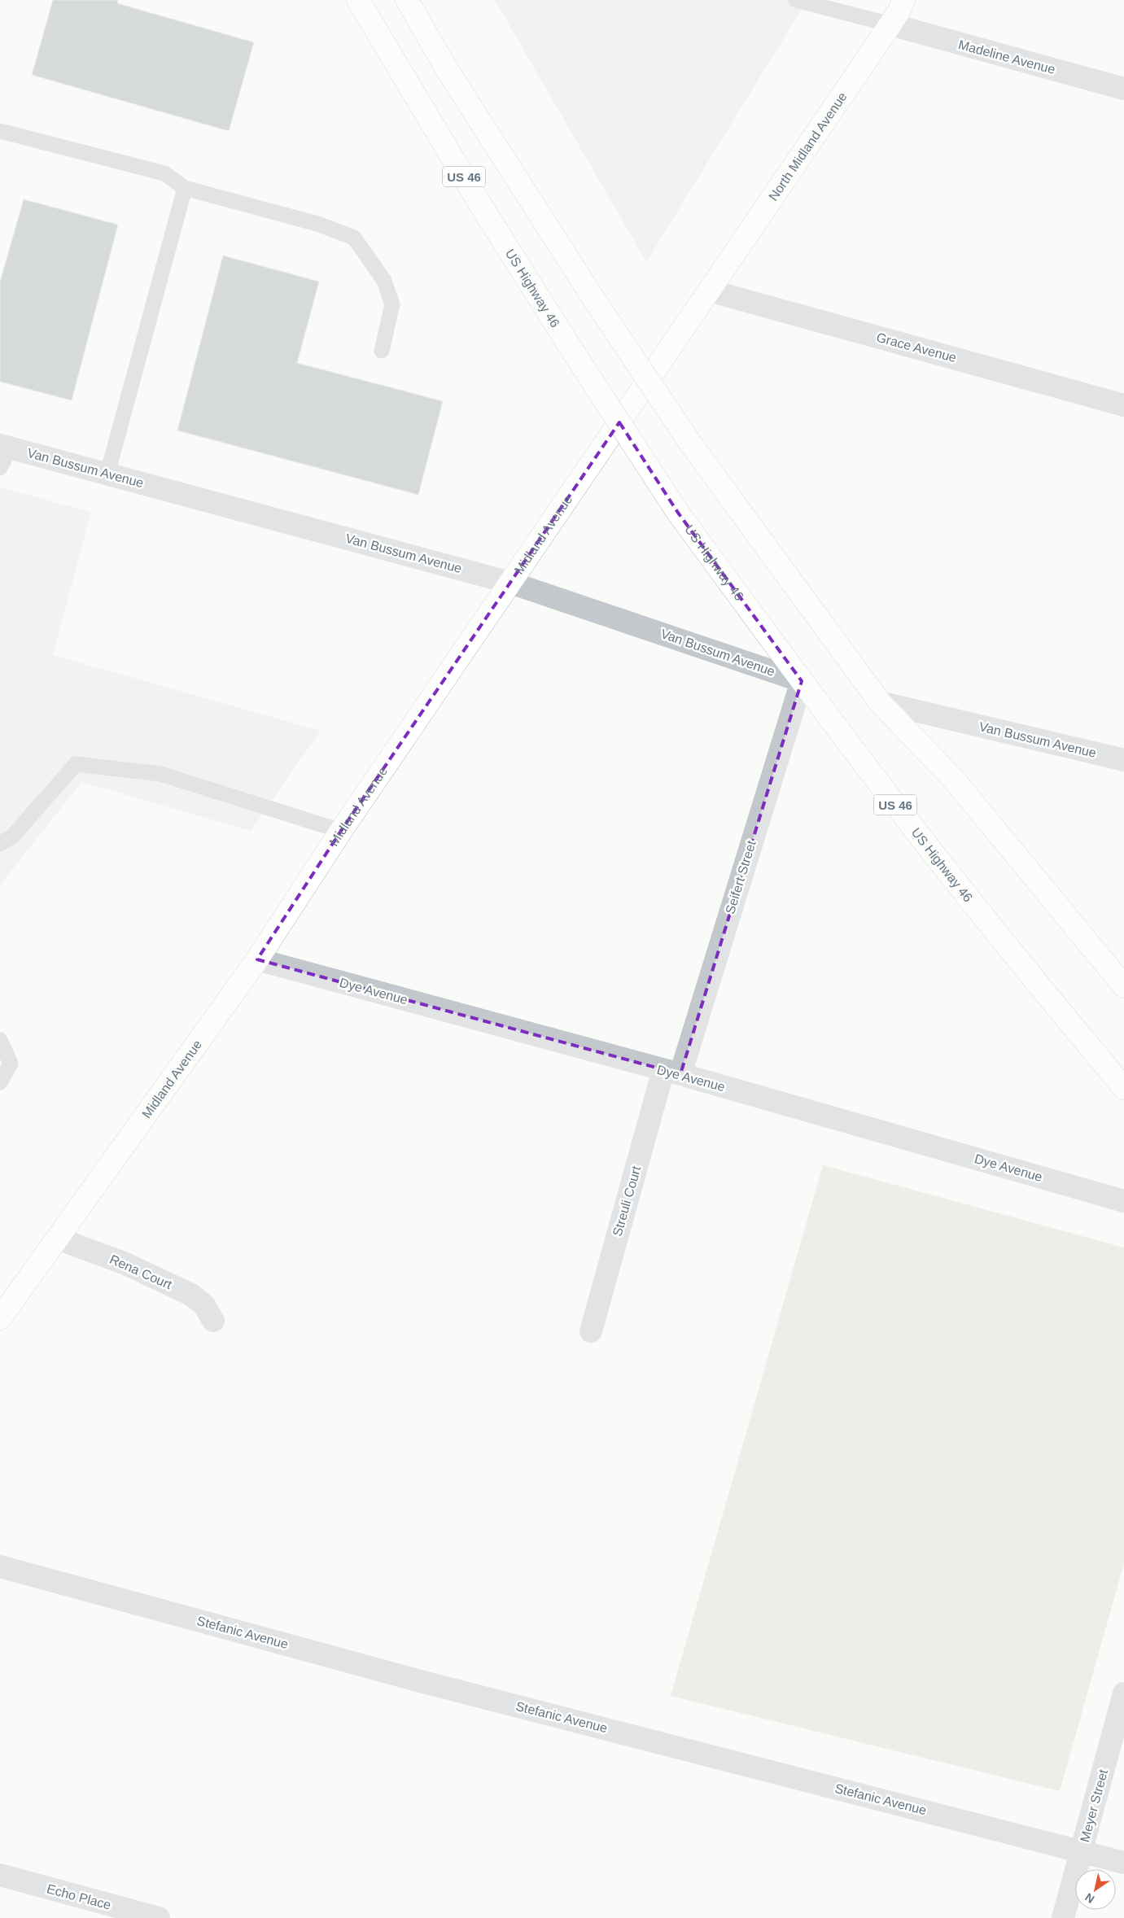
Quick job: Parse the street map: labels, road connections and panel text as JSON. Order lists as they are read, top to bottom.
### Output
{
  "streets": {
    "main road": [
      "North Midland Avenue",
      "US 46",
      "US Highway 46",
      "Midland Avenue"
    ],
    "street": [
      "Madeline Avenue",
      "Grace Avenue",
      "Van Bussum Avenue",
      "Seifert Street",
      "Dye Avenue",
      "Streuli Court",
      "Rena Court",
      "Stefanic Avenue",
      "Meyer Street",
      "Echo Place"
    ]
  },
  "crossings": [
    ["Madeline Avenue", "North Midland Avenue"],
    ["North Midland Avenue", "Grace Avenue"],
    ["North Midland Avenue", "Midland Avenue"],
    ["US Highway 46", "Van Bussum Avenue"],
    ["US Highway 46", "Seifert Street"],
    ["Grace Avenue", "Midland Avenue"],
    ["Van Bussum Avenue", "Midland Avenue"],
    ["Van Bussum Avenue", "Seifert Street"],
    ["Midland Avenue", "Dye Avenue"],
    ["Midland Avenue", "Rena Court"],
    ["Seifert Street", "Dye Avenue"],
    ["Seifert Street", "Streuli Court"],
    ["Dye Avenue", "Streuli Court"],
    ["Stefanic Avenue", "Meyer Street"]
  ],
  "north": "bottom left"
}
